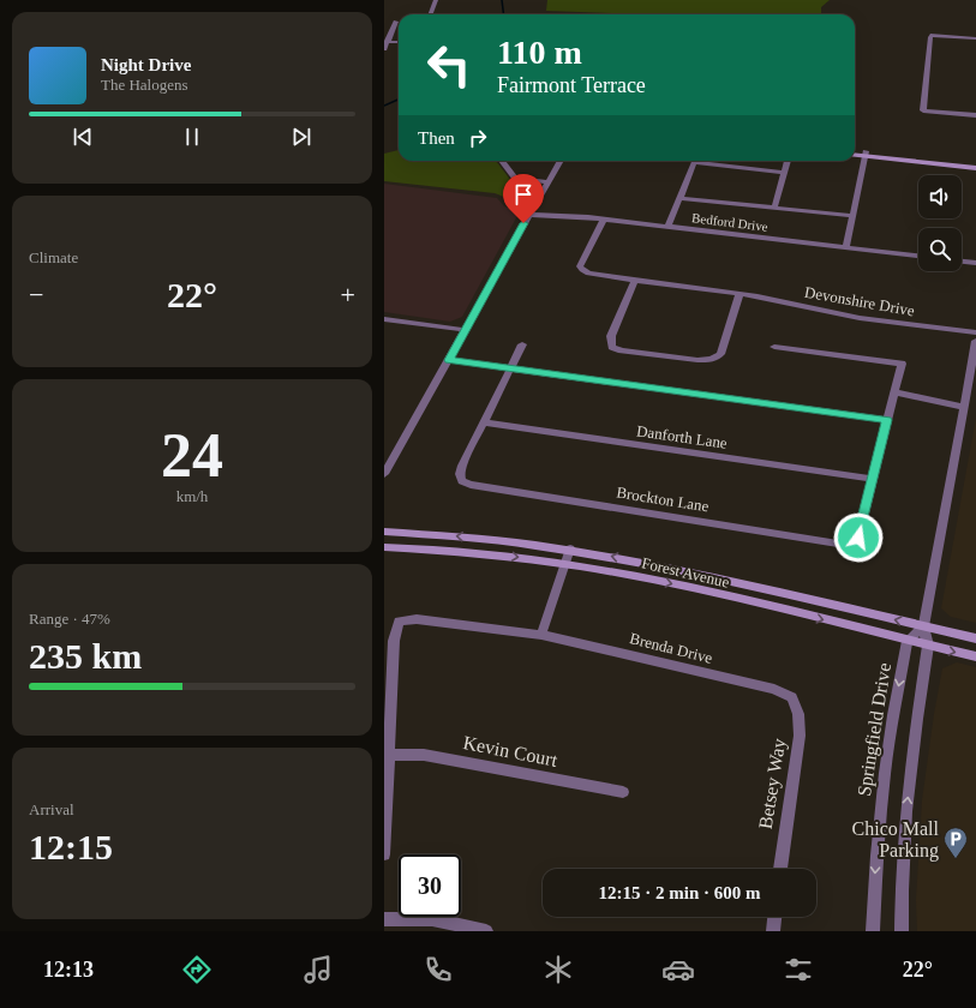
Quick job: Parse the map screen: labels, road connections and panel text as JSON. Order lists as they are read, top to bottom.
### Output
{
  "streets": {
    "street": [
      "Bedford Drive",
      "Devonshire Drive",
      "Danforth Lane",
      "Brockton Lane",
      "Forest Avenue",
      "Brenda Drive",
      "Springfield Drive",
      "Kevin Court",
      "Betsey Way"
    ]
  },
  "crossings": [
    ["Bedford Drive", "Devonshire Drive"],
    ["Danforth Lane", "Brockton Lane"],
    ["Forest Avenue", "Springfield Drive"],
    ["Brenda Drive", "Kevin Court"],
    ["Brenda Drive", "Betsey Way"]
  ],
  "places": {
    "parking": ["Chico Mall Parking"]
  },
  "page": {
    "turn": ["110 m", "Fairmont Terrace"],
    "song": ["Night Drive", "The Halogens"],
    "then": "Then",
    "tile": [
      "Climate",
      ["24", "km/h"],
      ["Range · 47%", "235 km"],
      ["Arrival", "12:15"]
    ],
    "heat": ["−", "22°", "+"],
    "limit": "30",
    "trip": "12:15 · 2 min · 600 m",
    "tabs": ["12:13", "22°"]
  }
}
